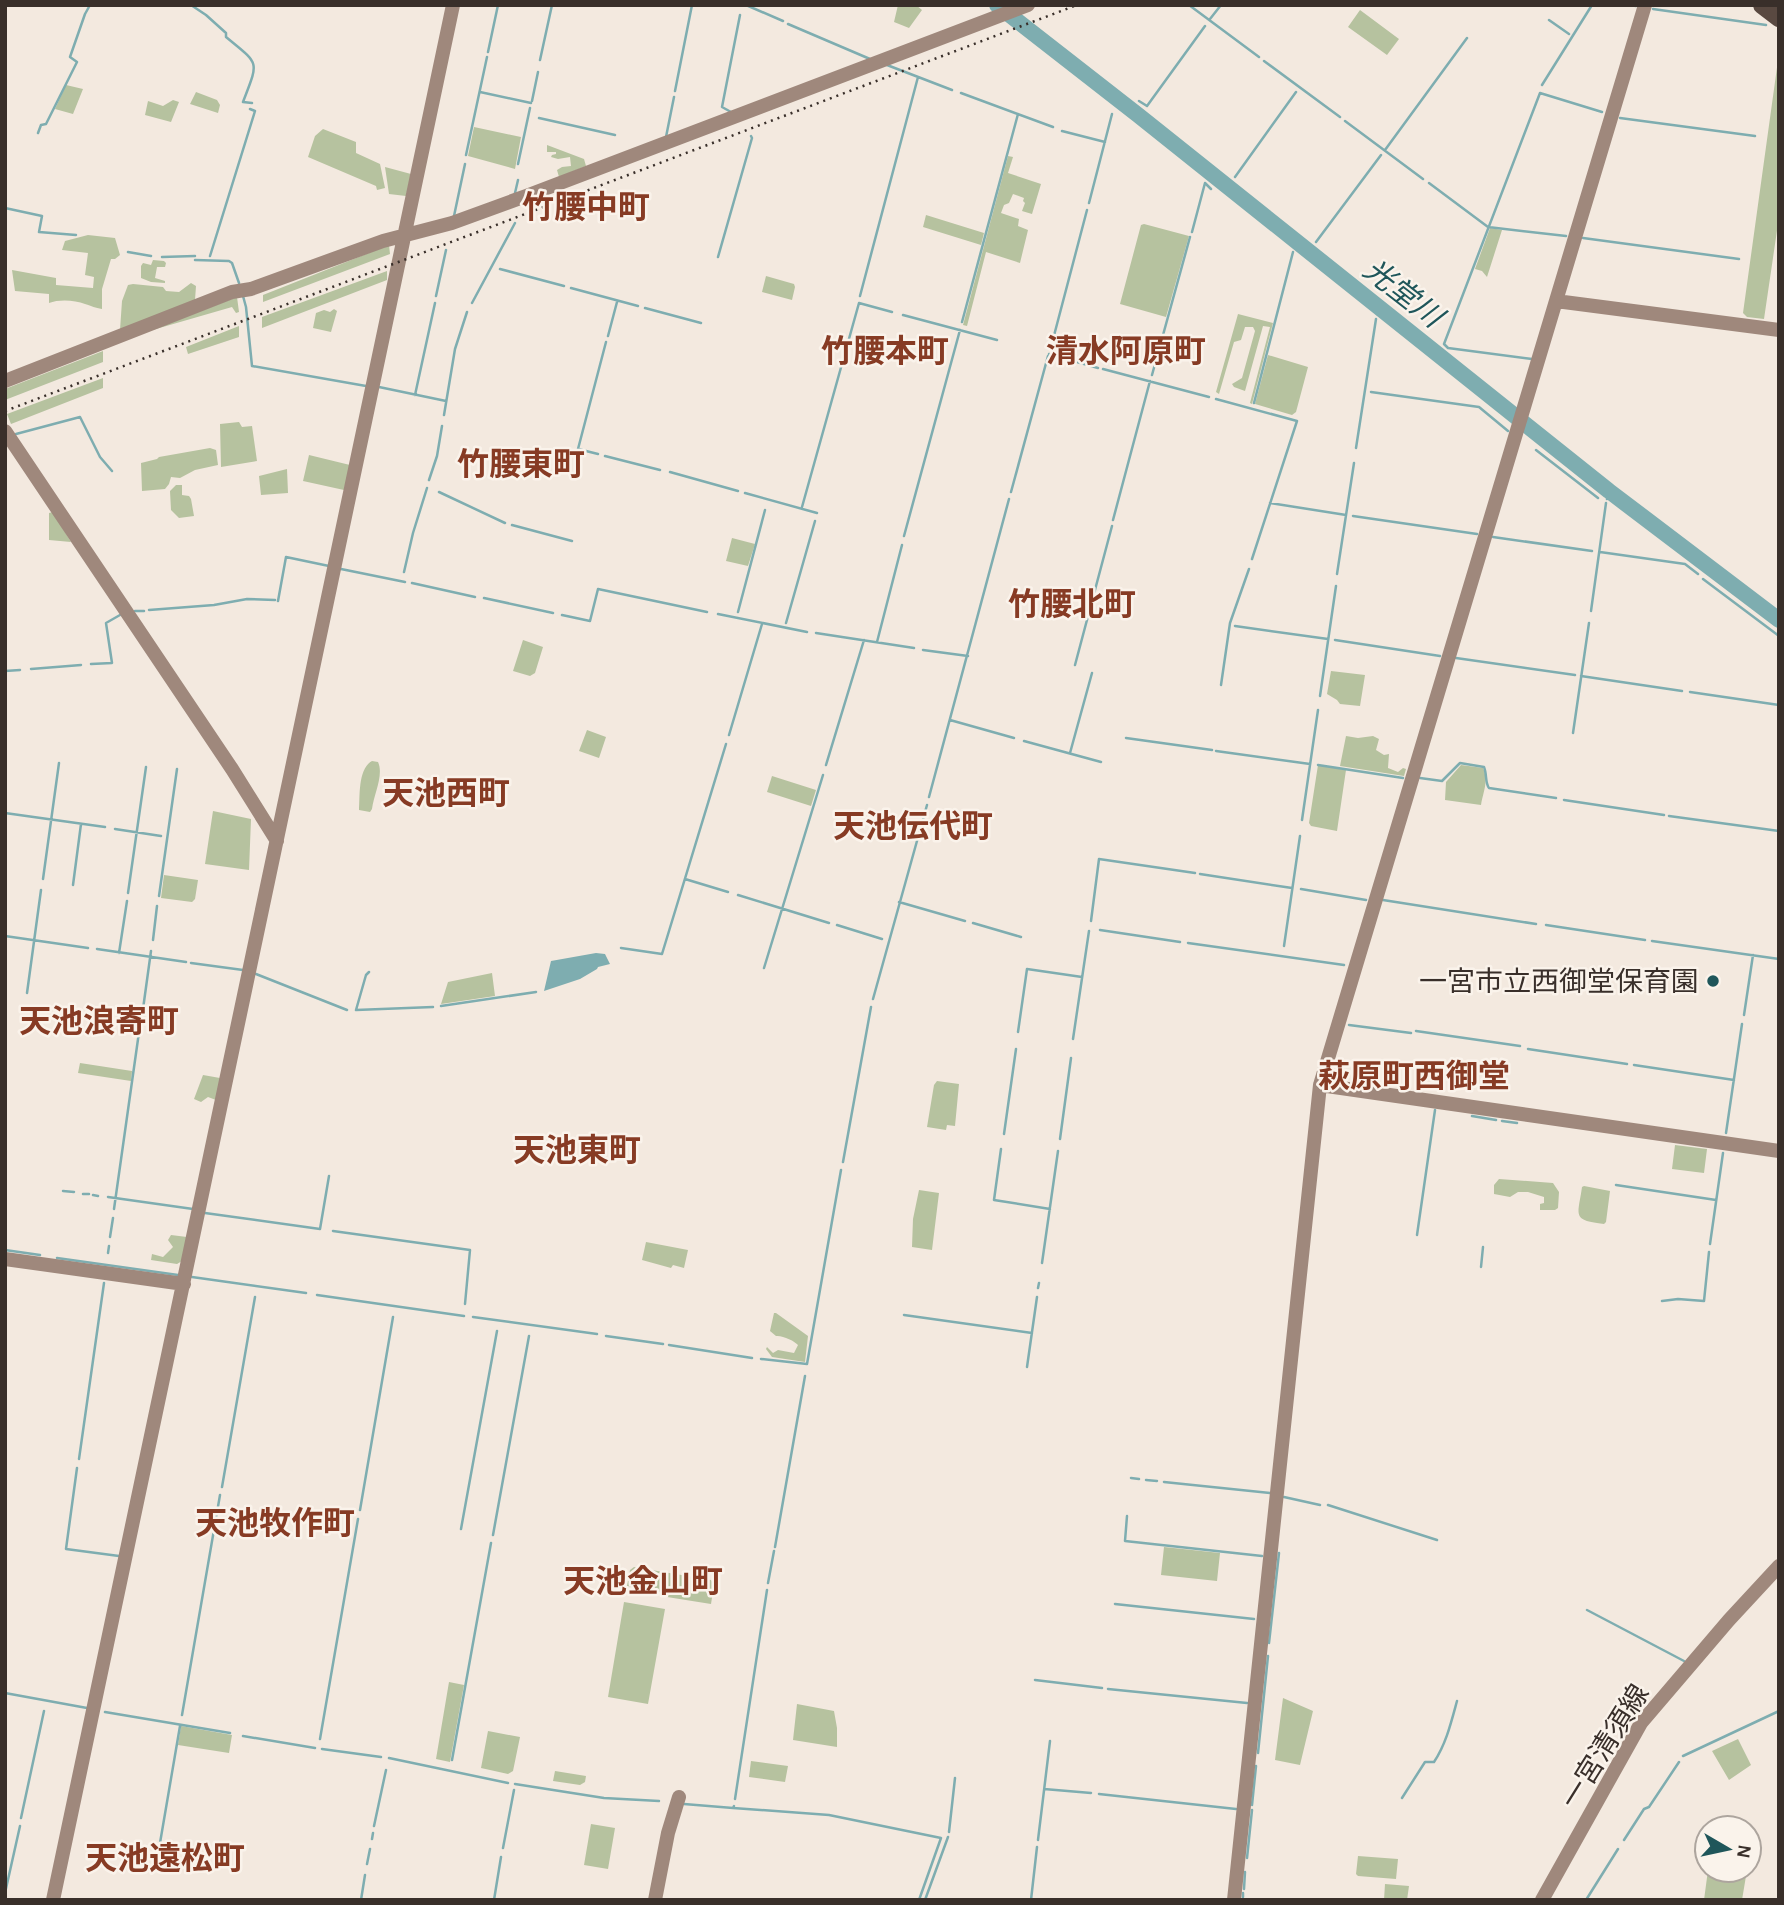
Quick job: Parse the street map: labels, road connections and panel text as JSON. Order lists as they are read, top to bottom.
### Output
{
  "streets": {
    "street": ["一宮清須線"]
  },
  "districts": [
    "竹腰中町",
    "竹腰本町",
    "清水阿原町",
    "竹腰東町",
    "竹腰北町",
    "天池西町",
    "天池伝代町",
    "天池浪寄町",
    "萩原町西御堂",
    "天池東町",
    "天池牧作町",
    "天池金山町",
    "天池遠松町"
  ],
  "water": ["光堂川"],
  "places": ["一宮市立西御堂保育園"],
  "north": "right"
}
